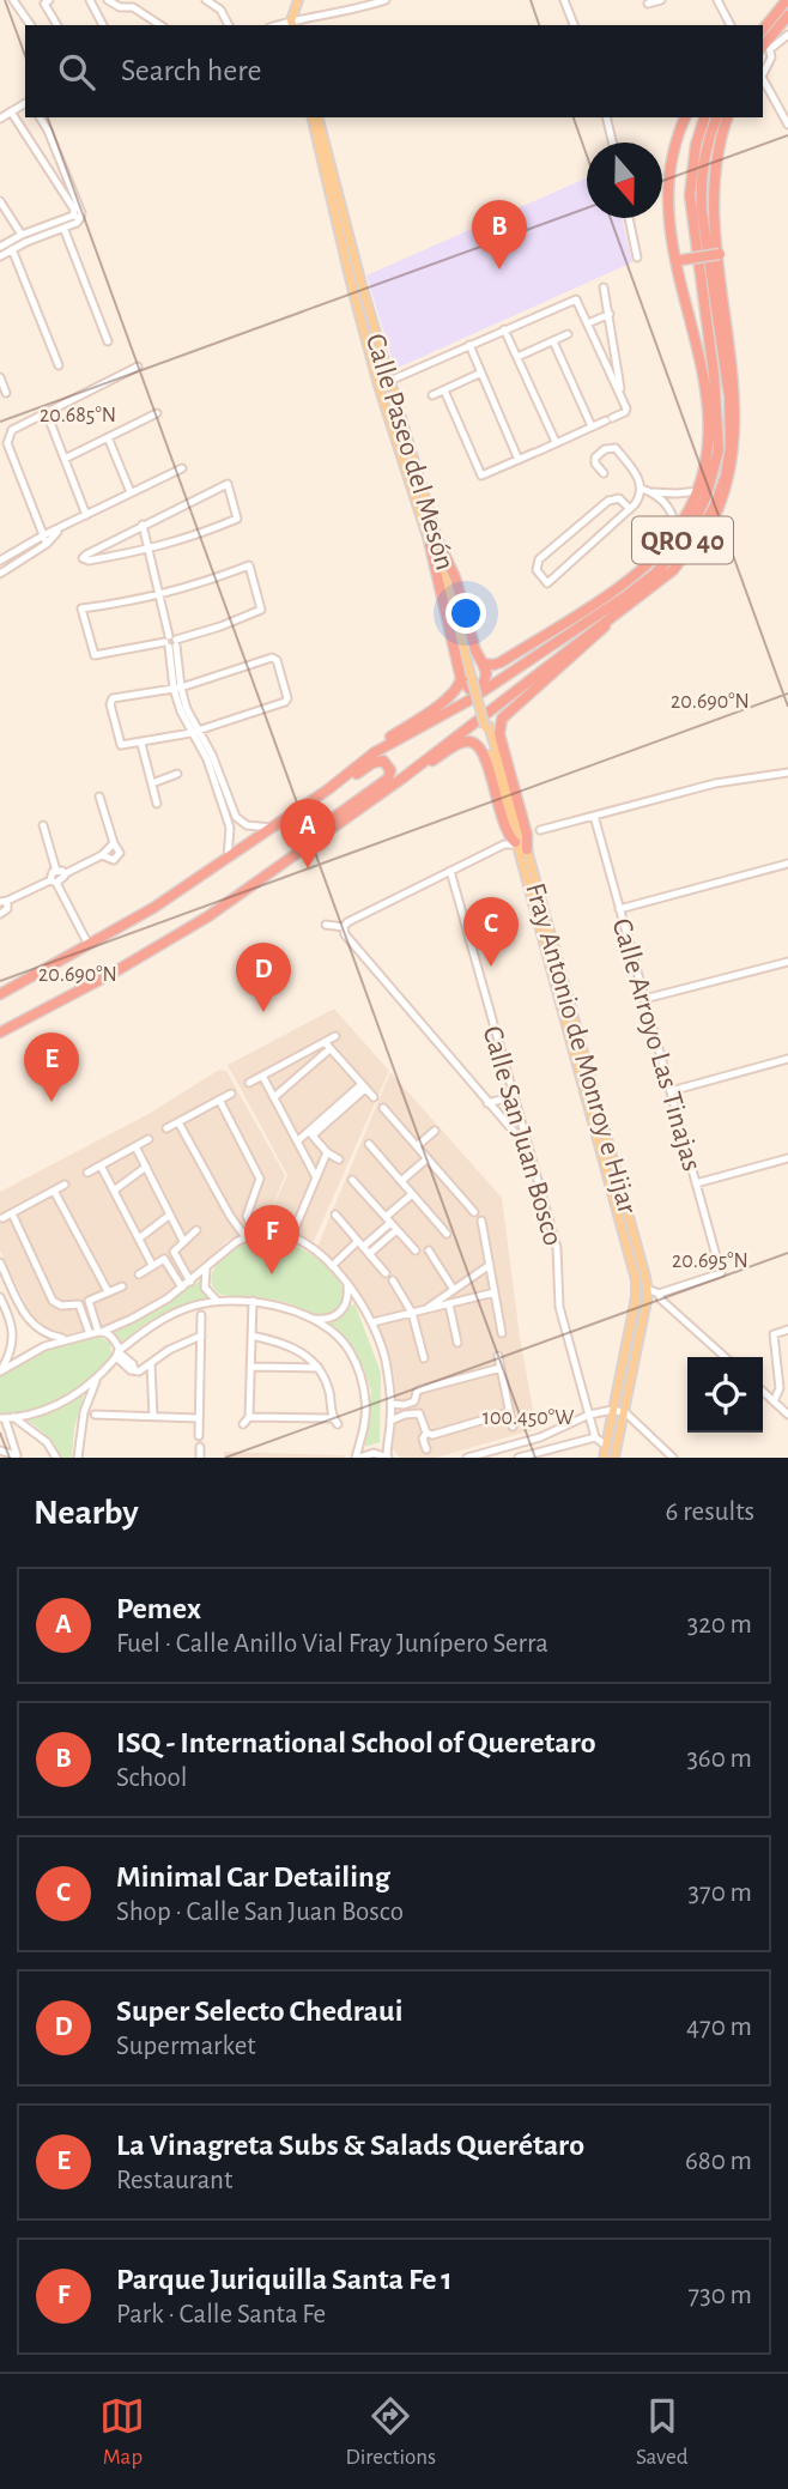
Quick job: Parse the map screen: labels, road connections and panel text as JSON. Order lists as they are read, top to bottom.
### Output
{
  "streets": {
    "highway": ["QRO 40"],
    "main road": ["Calle Paseo del Mesón", "Fray Antonio de Monroy e Hijar"],
    "street": ["Calle Arroyo Las Tinajas", "Calle San Juan Bosco"]
  },
  "north": "bottom",
  "page": {
    "search": "Search here",
    "pins": [
      "B",
      "A",
      "C",
      "D",
      "E",
      "F"
    ],
    "heading": ["Nearby", "6 results"],
    "list": [
      {
        "mark": "A",
        "name": "Pemex",
        "note": "Fuel · Calle Anillo Vial Fray Junípero Serra",
        "value": "320 m"
      },
      {
        "mark": "B",
        "name": "ISQ - International School of Queretaro",
        "note": "School",
        "value": "360 m"
      },
      {
        "mark": "C",
        "name": "Minimal Car Detailing",
        "note": "Shop · Calle San Juan Bosco",
        "value": "370 m"
      },
      {
        "mark": "D",
        "name": "Super Selecto Chedraui",
        "note": "Supermarket",
        "value": "470 m"
      },
      {
        "mark": "E",
        "name": "La Vinagreta Subs & Salads Querétaro",
        "note": "Restaurant",
        "value": "680 m"
      },
      {
        "mark": "F",
        "name": "Parque Juriquilla Santa Fe 1",
        "note": "Park · Calle Santa Fe",
        "value": "730 m"
      }
    ],
    "nav": ["Map", "Directions", "Saved"]
  },
  "coordinates": [
    "20.685°N",
    "20.690°N",
    "20.695°N",
    "100.450°W"
  ]
}
